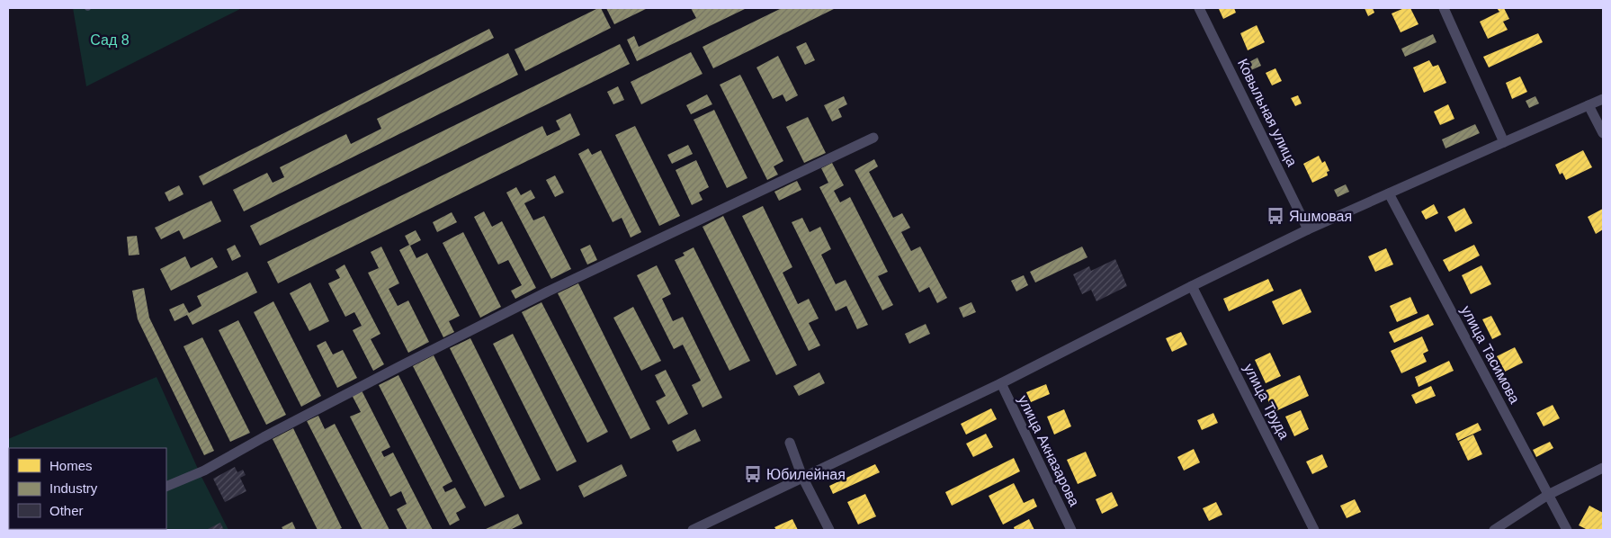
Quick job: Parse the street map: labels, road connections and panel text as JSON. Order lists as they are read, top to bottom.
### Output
{
  "streets": {
    "street": [
      "Ковыльная улица",
      "улица Тасимова",
      "улица Труда",
      "улица Акназарова"
    ]
  },
  "parks": ["Сад 8"],
  "places": {
    "bus stop": ["Яшмовая", "Юбилейная"]
  },
  "legend": ["Homes", "Industry", "Other"]
}
